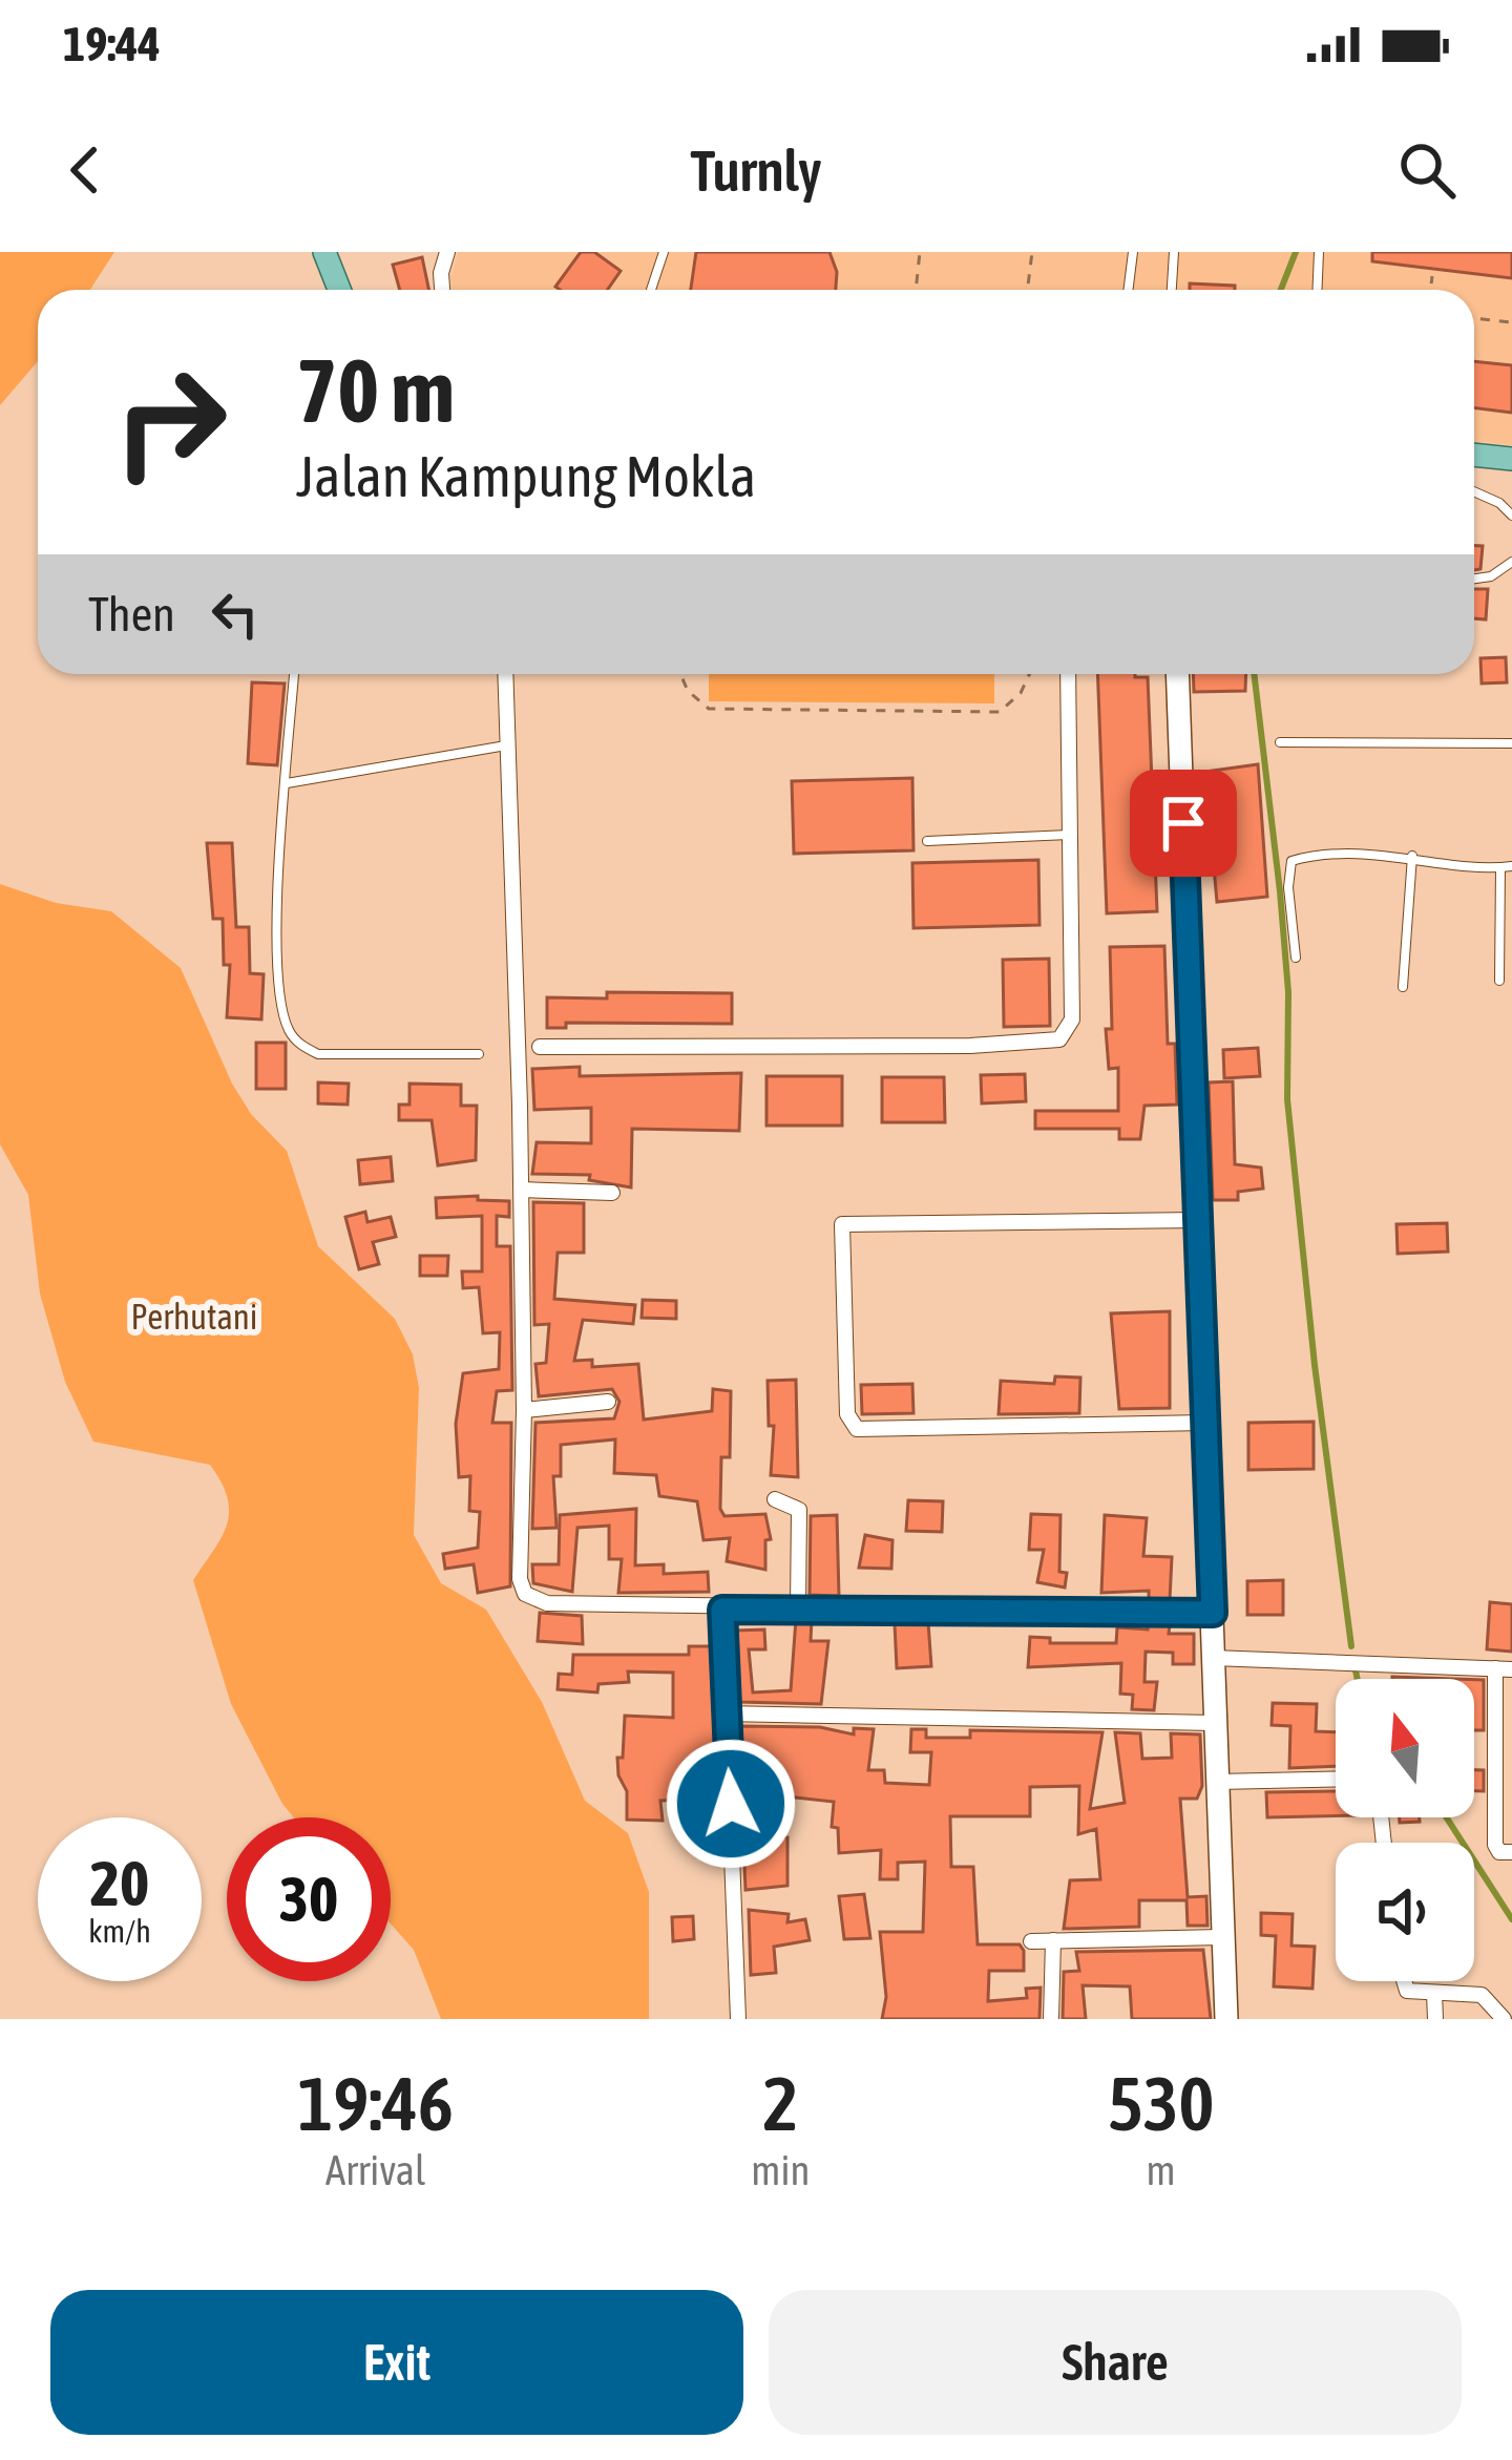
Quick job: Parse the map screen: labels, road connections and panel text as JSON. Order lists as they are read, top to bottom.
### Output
{
  "parks": ["Perhutani"],
  "north": "top",
  "page": {
    "status": "19:44",
    "header": "Turnly",
    "turn": ["70 m", "Jalan Kampung Mokla"],
    "then": "Then",
    "speed": "20 km/h",
    "limit": "30",
    "eta": [
      "19:46",
      "Arrival",
      "2",
      "min",
      "530",
      "m"
    ],
    "buttons": ["Exit", "Share"]
  }
}
